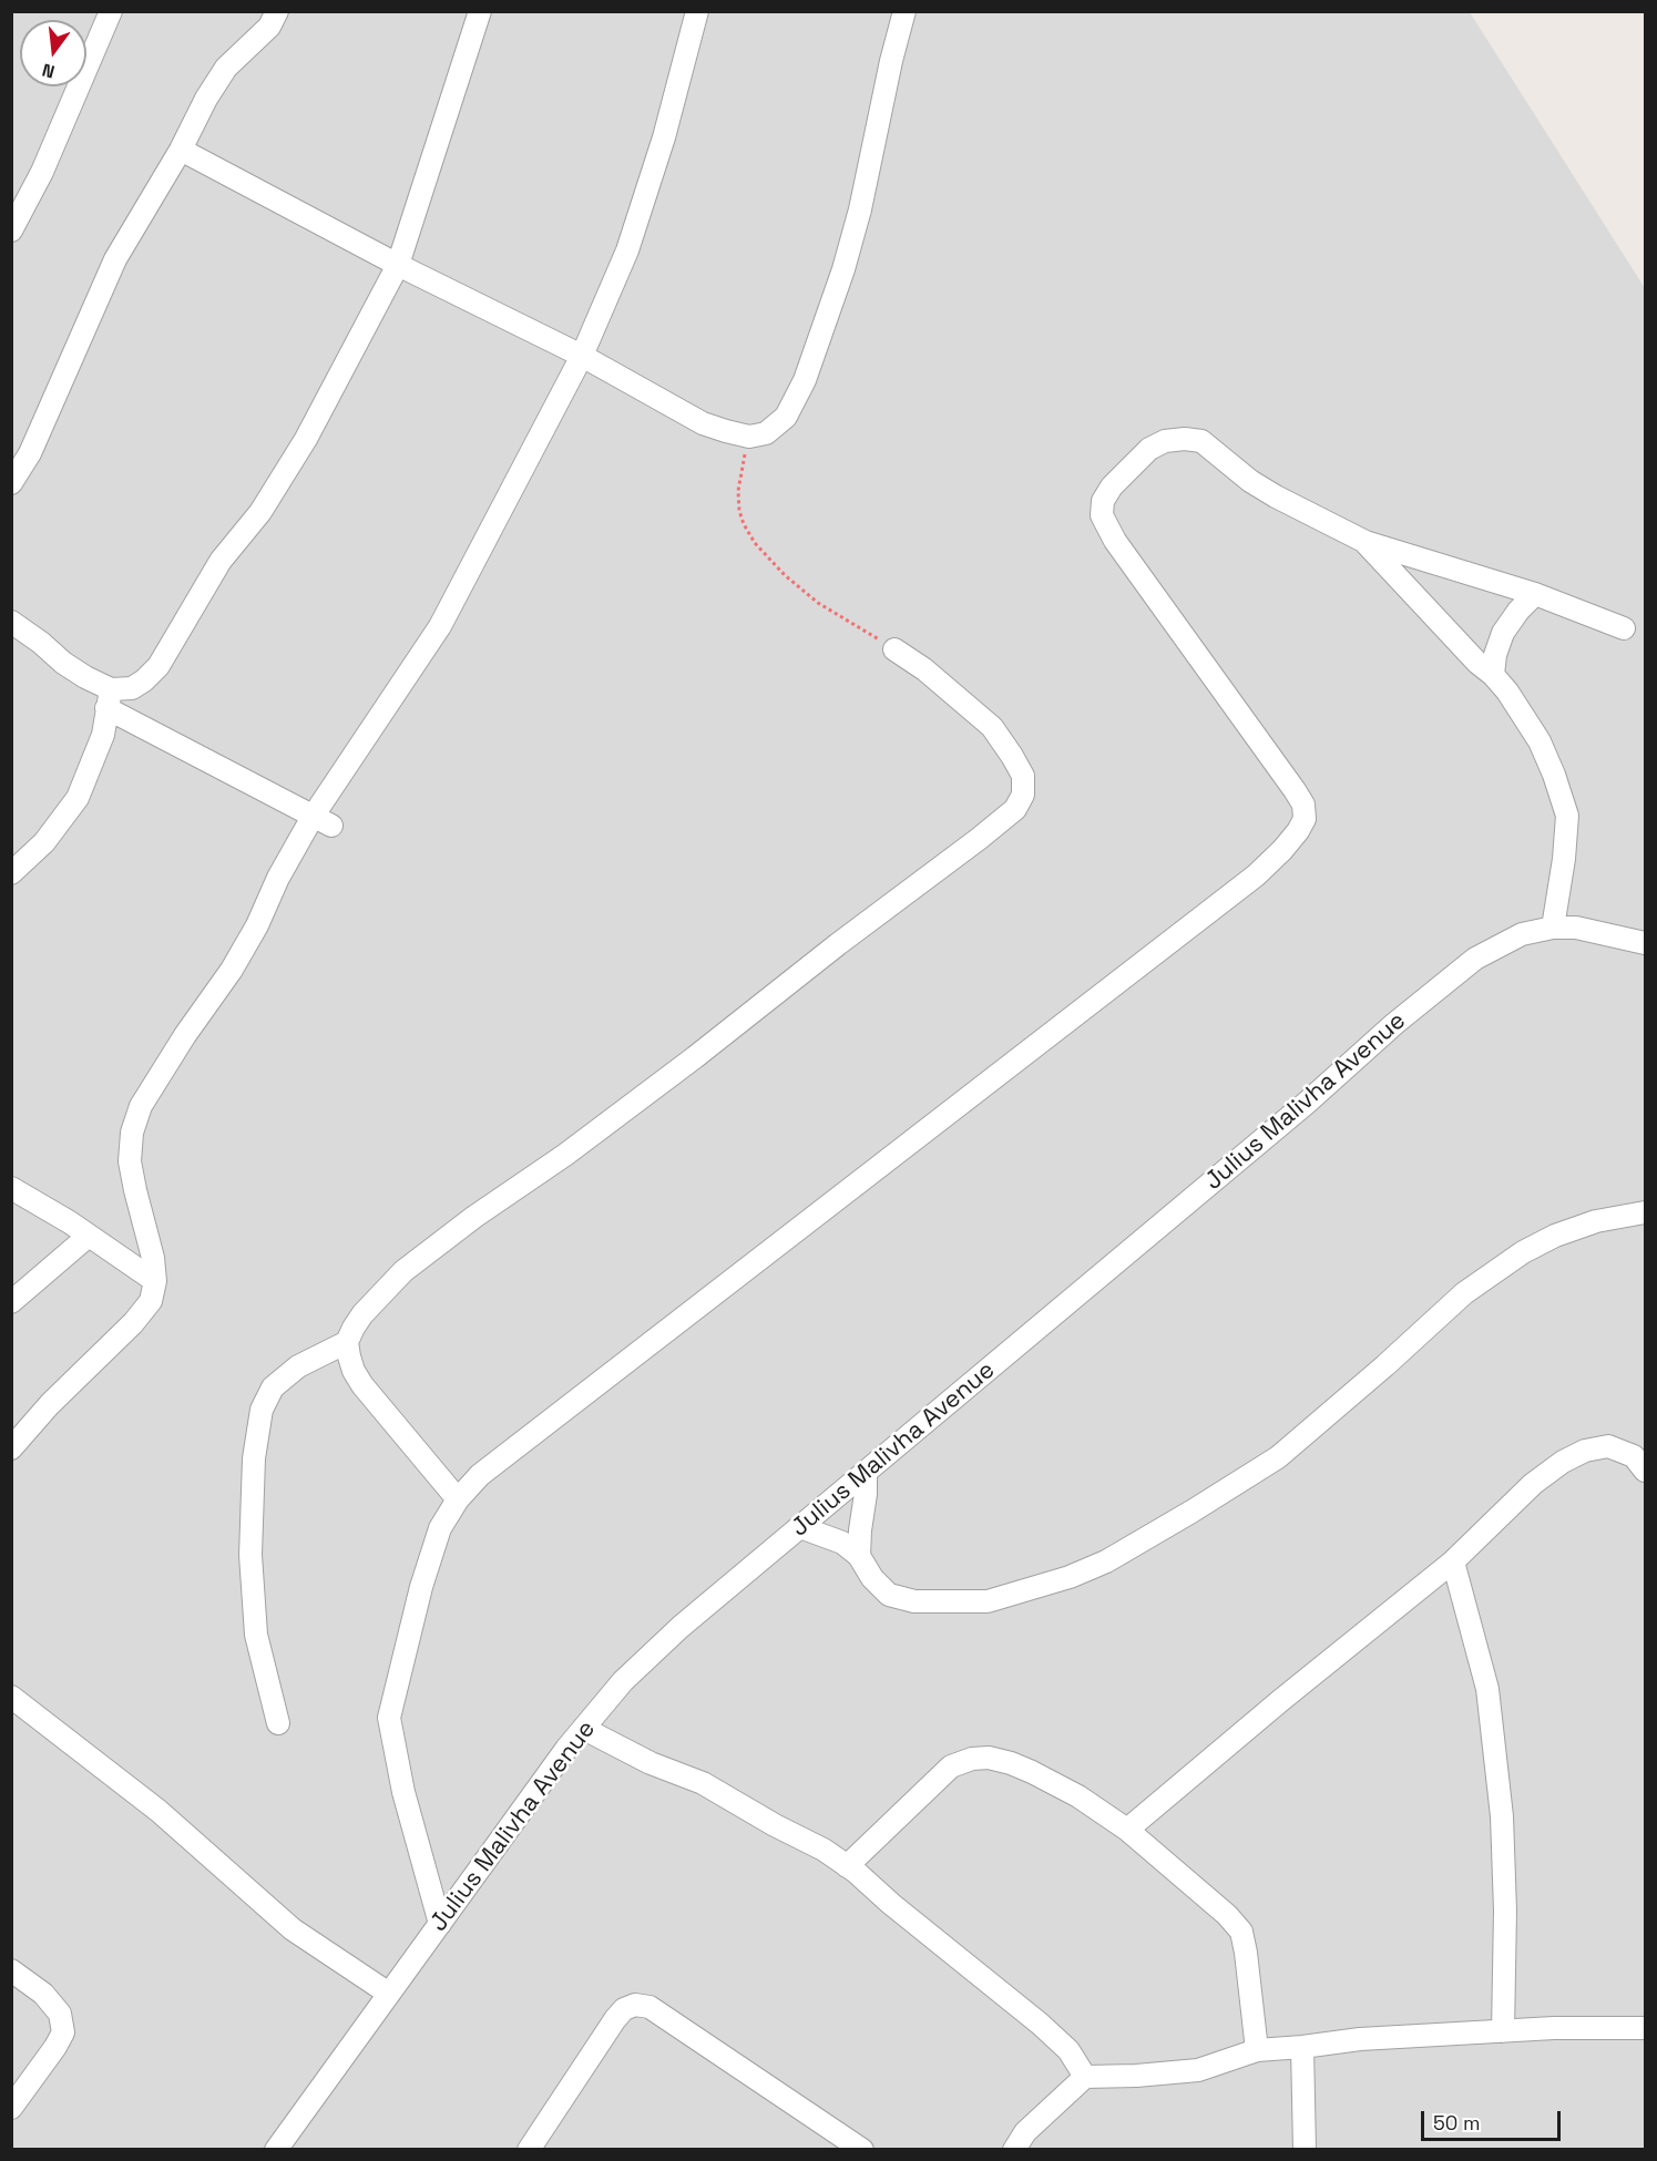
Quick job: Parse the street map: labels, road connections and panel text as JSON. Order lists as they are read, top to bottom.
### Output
{
  "streets": {
    "street": ["Julius Malivha Avenue"]
  },
  "scale_bar": "50 m",
  "north": "bottom"
}
